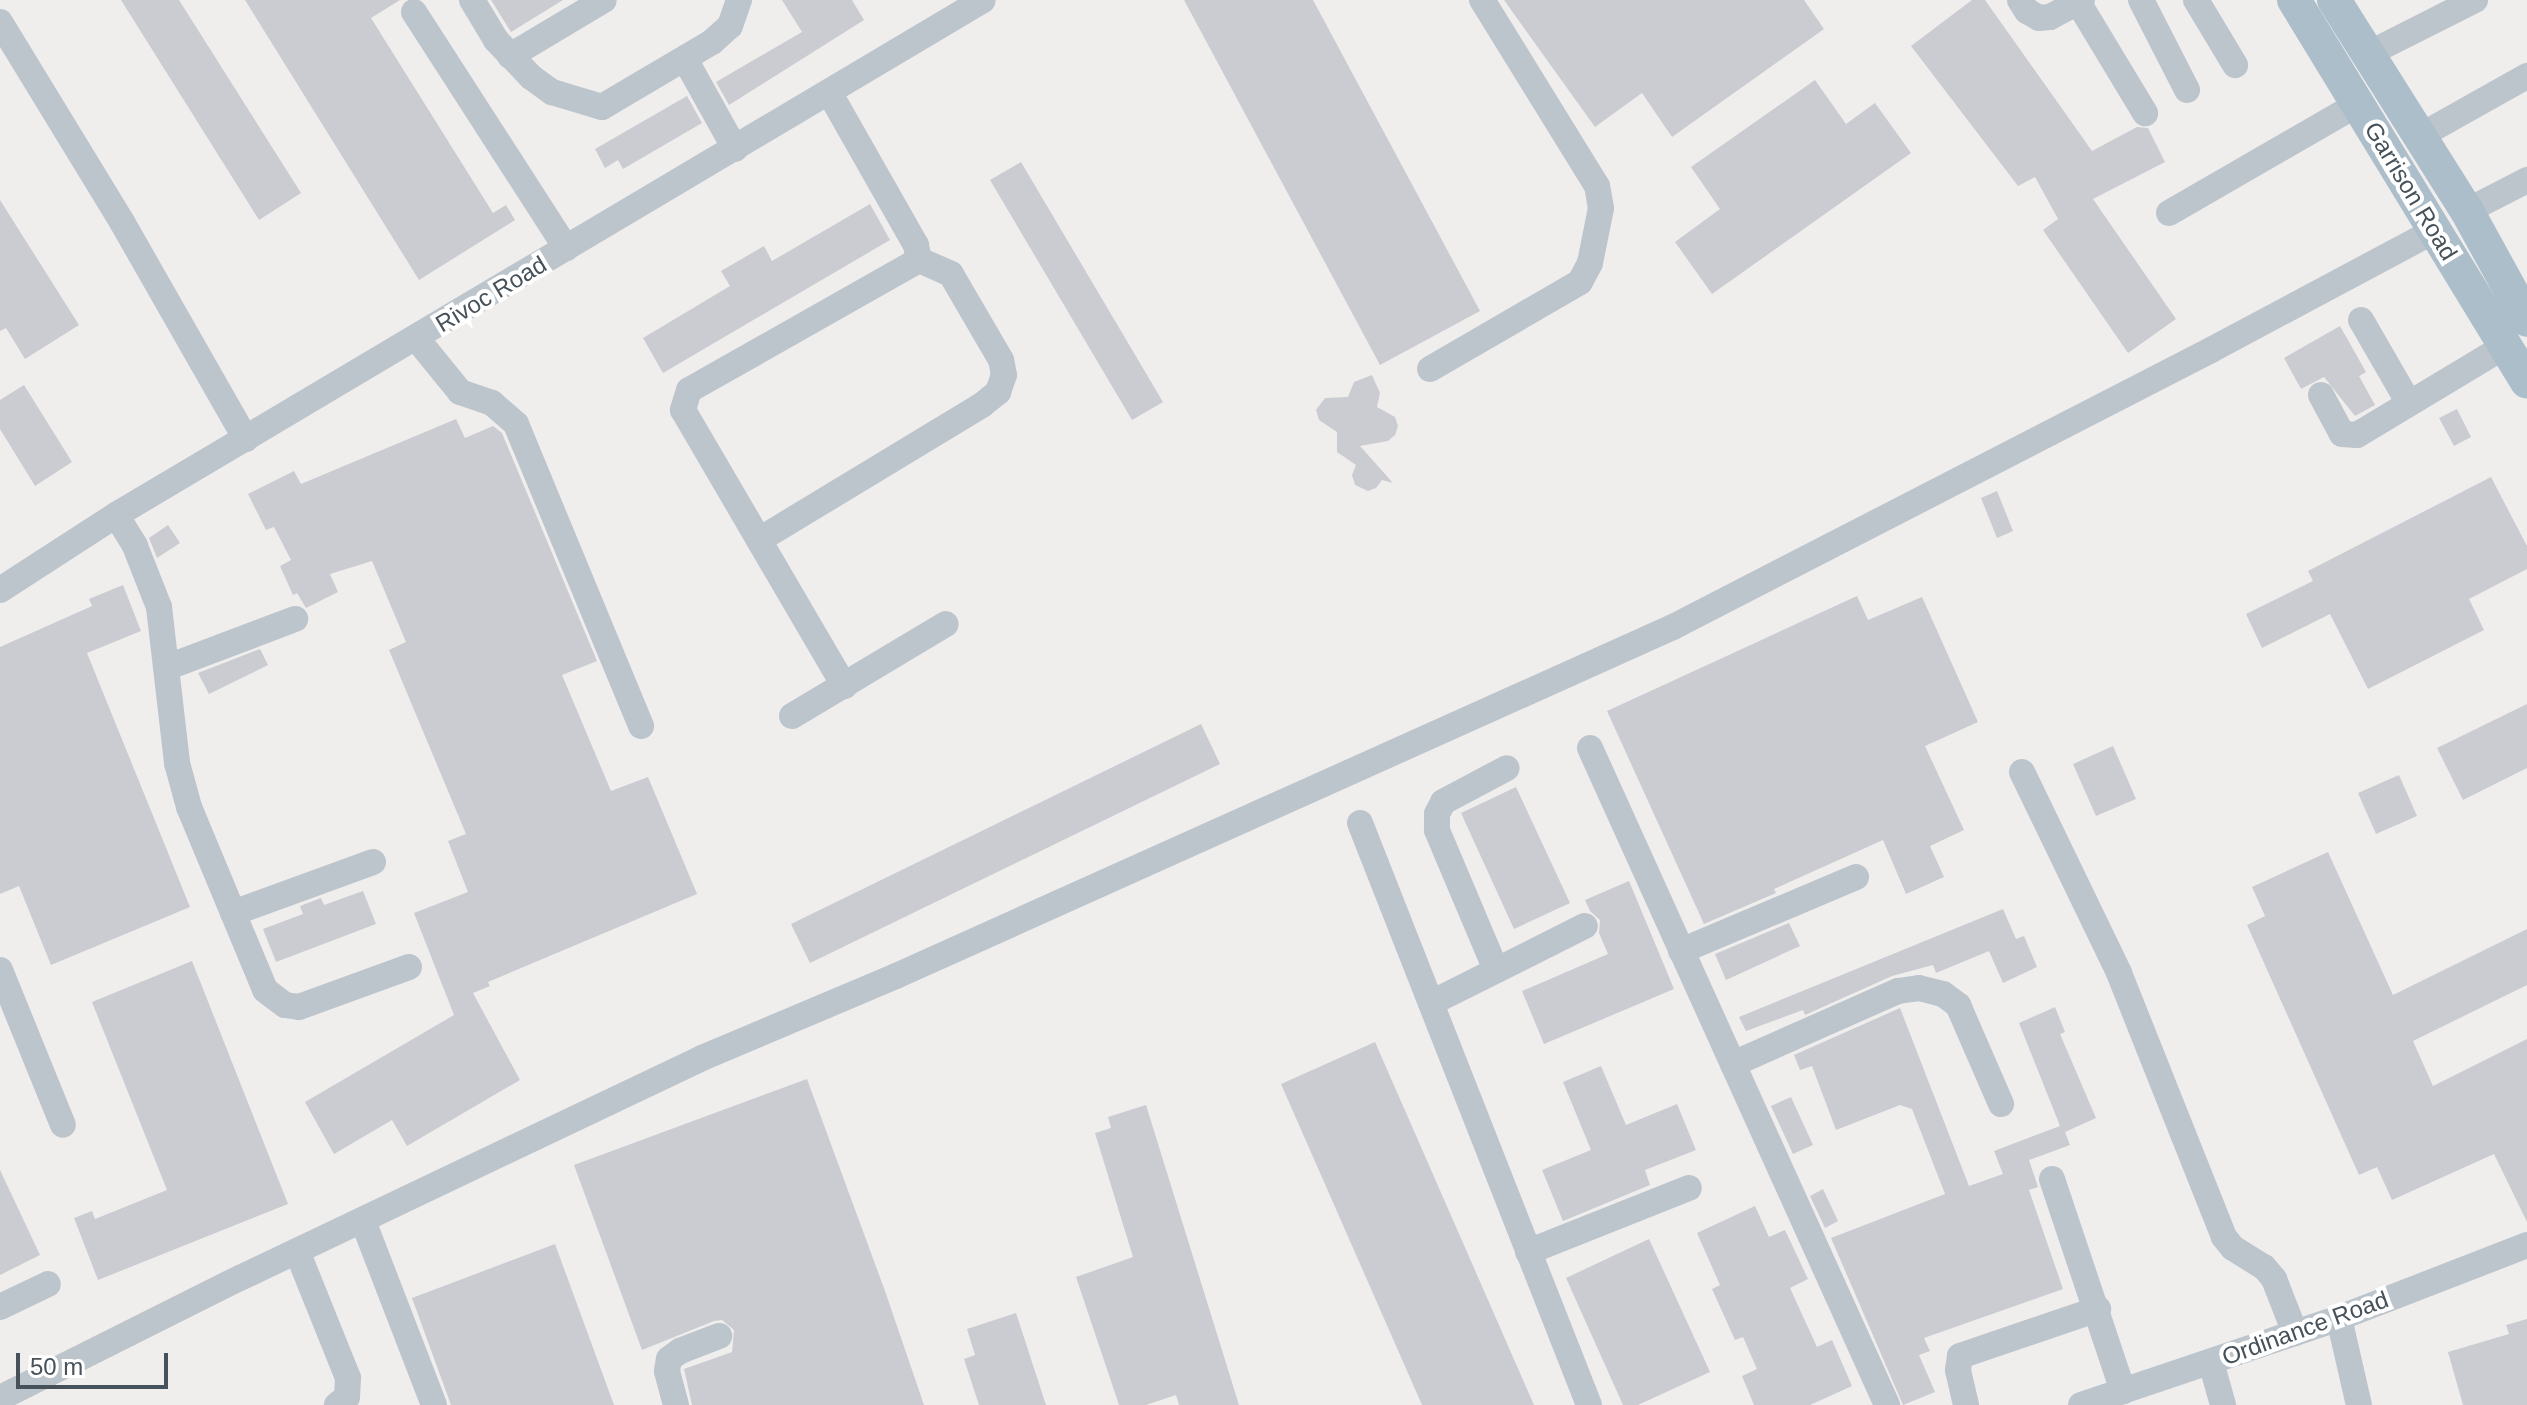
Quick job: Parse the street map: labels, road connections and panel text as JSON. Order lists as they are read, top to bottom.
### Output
{
  "streets": {
    "main road": ["Garrison Road"],
    "street": ["Rivoc Road", "Ordinance Road"]
  },
  "scale_bar": "50 m"
}
